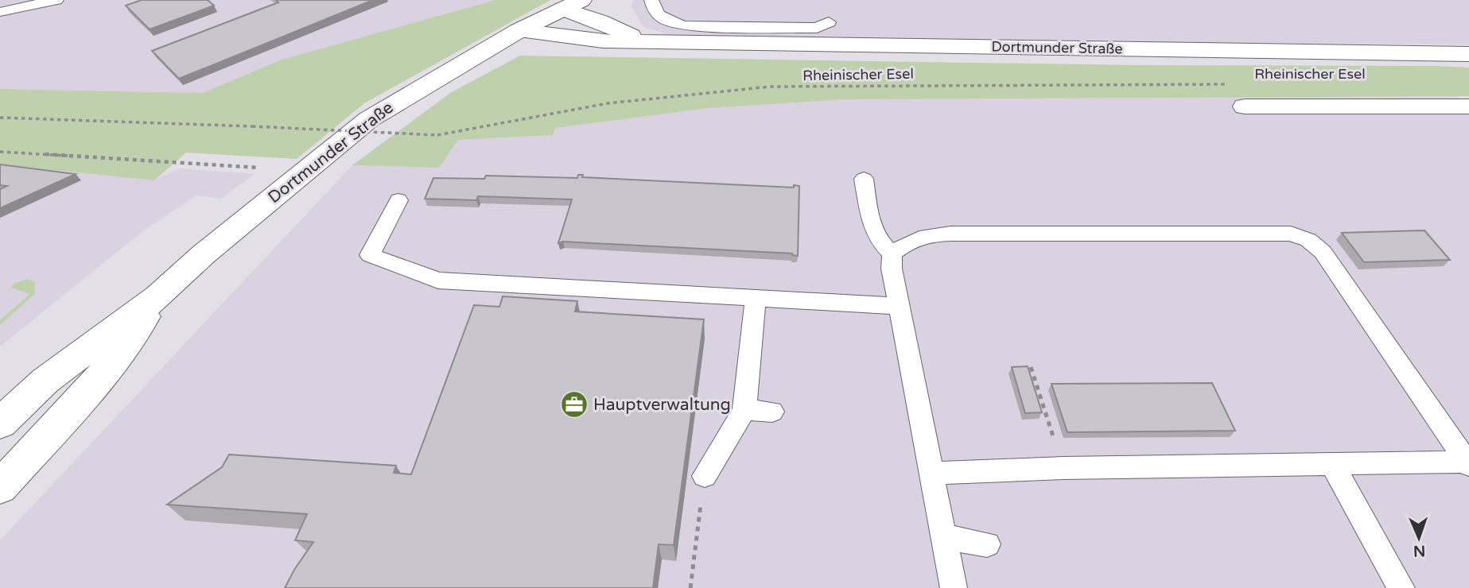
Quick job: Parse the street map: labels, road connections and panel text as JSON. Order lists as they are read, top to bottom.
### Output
{
  "streets": {
    "street": ["Dortmunder Straße"],
    "path": ["Rheinischer Esel"]
  },
  "places": {
    "office": ["Hauptverwaltung"]
  },
  "north": "bottom"
}
